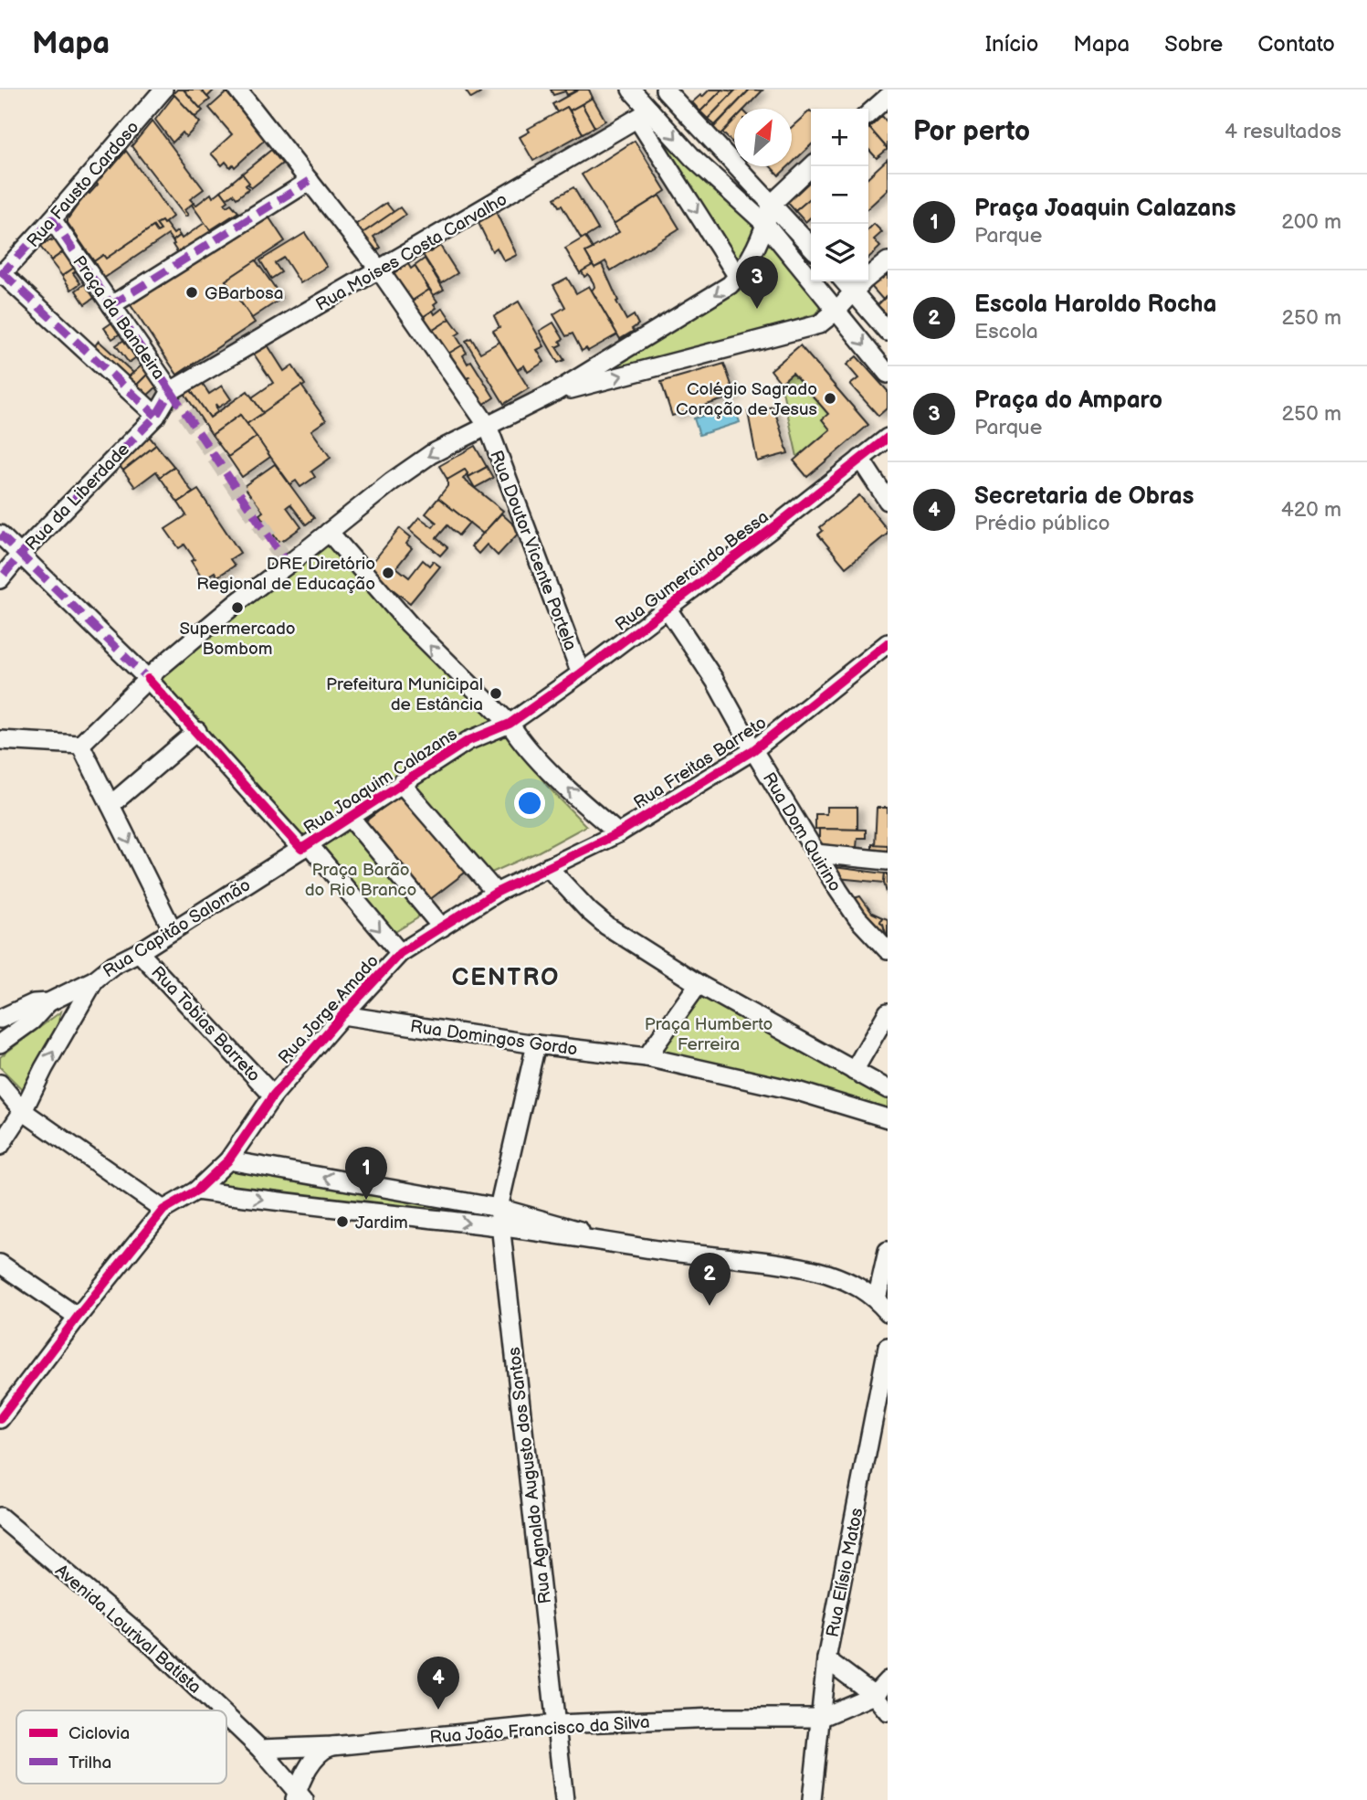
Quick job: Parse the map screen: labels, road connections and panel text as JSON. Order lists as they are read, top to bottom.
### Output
{
  "streets": {
    "street": [
      "Rua Fausto Cardoso",
      "Rua Moises Costa Carvalho",
      "Praça da Bandeira",
      "Rua da Liberdade",
      "Rua Doutor Vicente Portela",
      "Rua Gumercindo Bessa",
      "Rua Freitas Barreto",
      "Rua Joaquim Calazans",
      "Rua Dom Quirino",
      "Rua Capitão Salomão",
      "Rua Jorge Amado",
      "Rua Tobias Barreto",
      "Rua Domingos Gordo",
      "Rua Agnaldo Augusto dos Santos",
      "Rua Elísio Matos",
      "Avenida Lourival Batista",
      "Rua João Francisco da Silva"
    ]
  },
  "crossings": [
    ["Rua Fausto Cardoso", "Praça da Bandeira"],
    ["Rua Moises Costa Carvalho", "Praça da Bandeira"],
    ["Rua Moises Costa Carvalho", "Rua Doutor Vicente Portela"],
    ["Praça da Bandeira", "Rua da Liberdade"],
    ["Rua da Liberdade", "Rua Joaquim Calazans"],
    ["Rua Doutor Vicente Portela", "Rua Gumercindo Bessa"],
    ["Rua Gumercindo Bessa", "Rua Joaquim Calazans"],
    ["Rua Gumercindo Bessa", "Rua Dom Quirino"],
    ["Rua Freitas Barreto", "Rua Dom Quirino"],
    ["Rua Freitas Barreto", "Rua Jorge Amado"],
    ["Rua Joaquim Calazans", "Rua Capitão Salomão"],
    ["Rua Capitão Salomão", "Rua Tobias Barreto"],
    ["Rua Jorge Amado", "Rua Tobias Barreto"],
    ["Rua Jorge Amado", "Rua Domingos Gordo"],
    ["Rua Domingos Gordo", "Rua Agnaldo Augusto dos Santos"],
    ["Rua Agnaldo Augusto dos Santos", "Rua João Francisco da Silva"],
    ["Rua Elísio Matos", "Rua João Francisco da Silva"],
    ["Avenida Lourival Batista", "Rua João Francisco da Silva"]
  ],
  "districts": ["CENTRO"],
  "parks": ["Praça Barão do Rio Branco", "Praça Humberto Ferreira"],
  "places": [
    "GBarbosa",
    "Colégio Sagrado Coração de Jesus",
    "DRE Diretório Regional de Educação",
    "Supermercado Bombom",
    "Prefeitura Municipal de Estância",
    "Jardim"
  ],
  "legend": ["Ciclovia", "Trilha"],
  "north": "top right",
  "page": {
    "header": "Mapa",
    "nav": [
      "Início",
      "Mapa",
      "Sobre",
      "Contato"
    ],
    "heading": ["Por perto", "4 resultados"],
    "map_buttons": ["+", "−"],
    "list": [
      {
        "mark": "1",
        "name": "Praça Joaquin Calazans",
        "note": "Parque",
        "value": "200 m"
      },
      {
        "mark": "2",
        "name": "Escola Haroldo Rocha",
        "note": "Escola",
        "value": "250 m"
      },
      {
        "mark": "3",
        "name": "Praça do Amparo",
        "note": "Parque",
        "value": "250 m"
      },
      {
        "mark": "4",
        "name": "Secretaria de Obras",
        "note": "Prédio público",
        "value": "420 m"
      }
    ],
    "pins": [
      "3",
      "1",
      "2",
      "4"
    ]
  }
}
